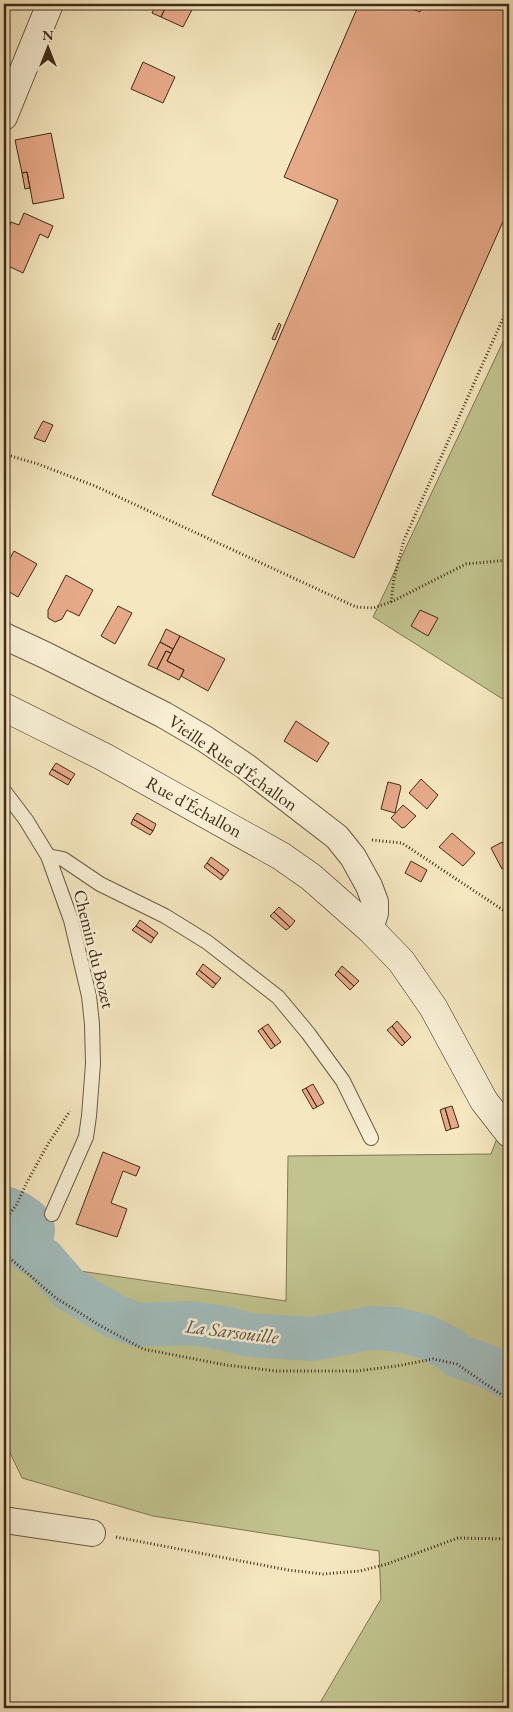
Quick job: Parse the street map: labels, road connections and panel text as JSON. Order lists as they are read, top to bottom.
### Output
{
  "streets": {
    "main road": ["Rue d'Échallon"],
    "street": ["Vieille Rue d'Échallon"],
    "lane": ["Chemin du Bozet"]
  },
  "crossings": [
    ["Vieille Rue d'Échallon", "Rue d'Échallon"]
  ],
  "water": ["La Sarsouille"],
  "north": "top"
}
